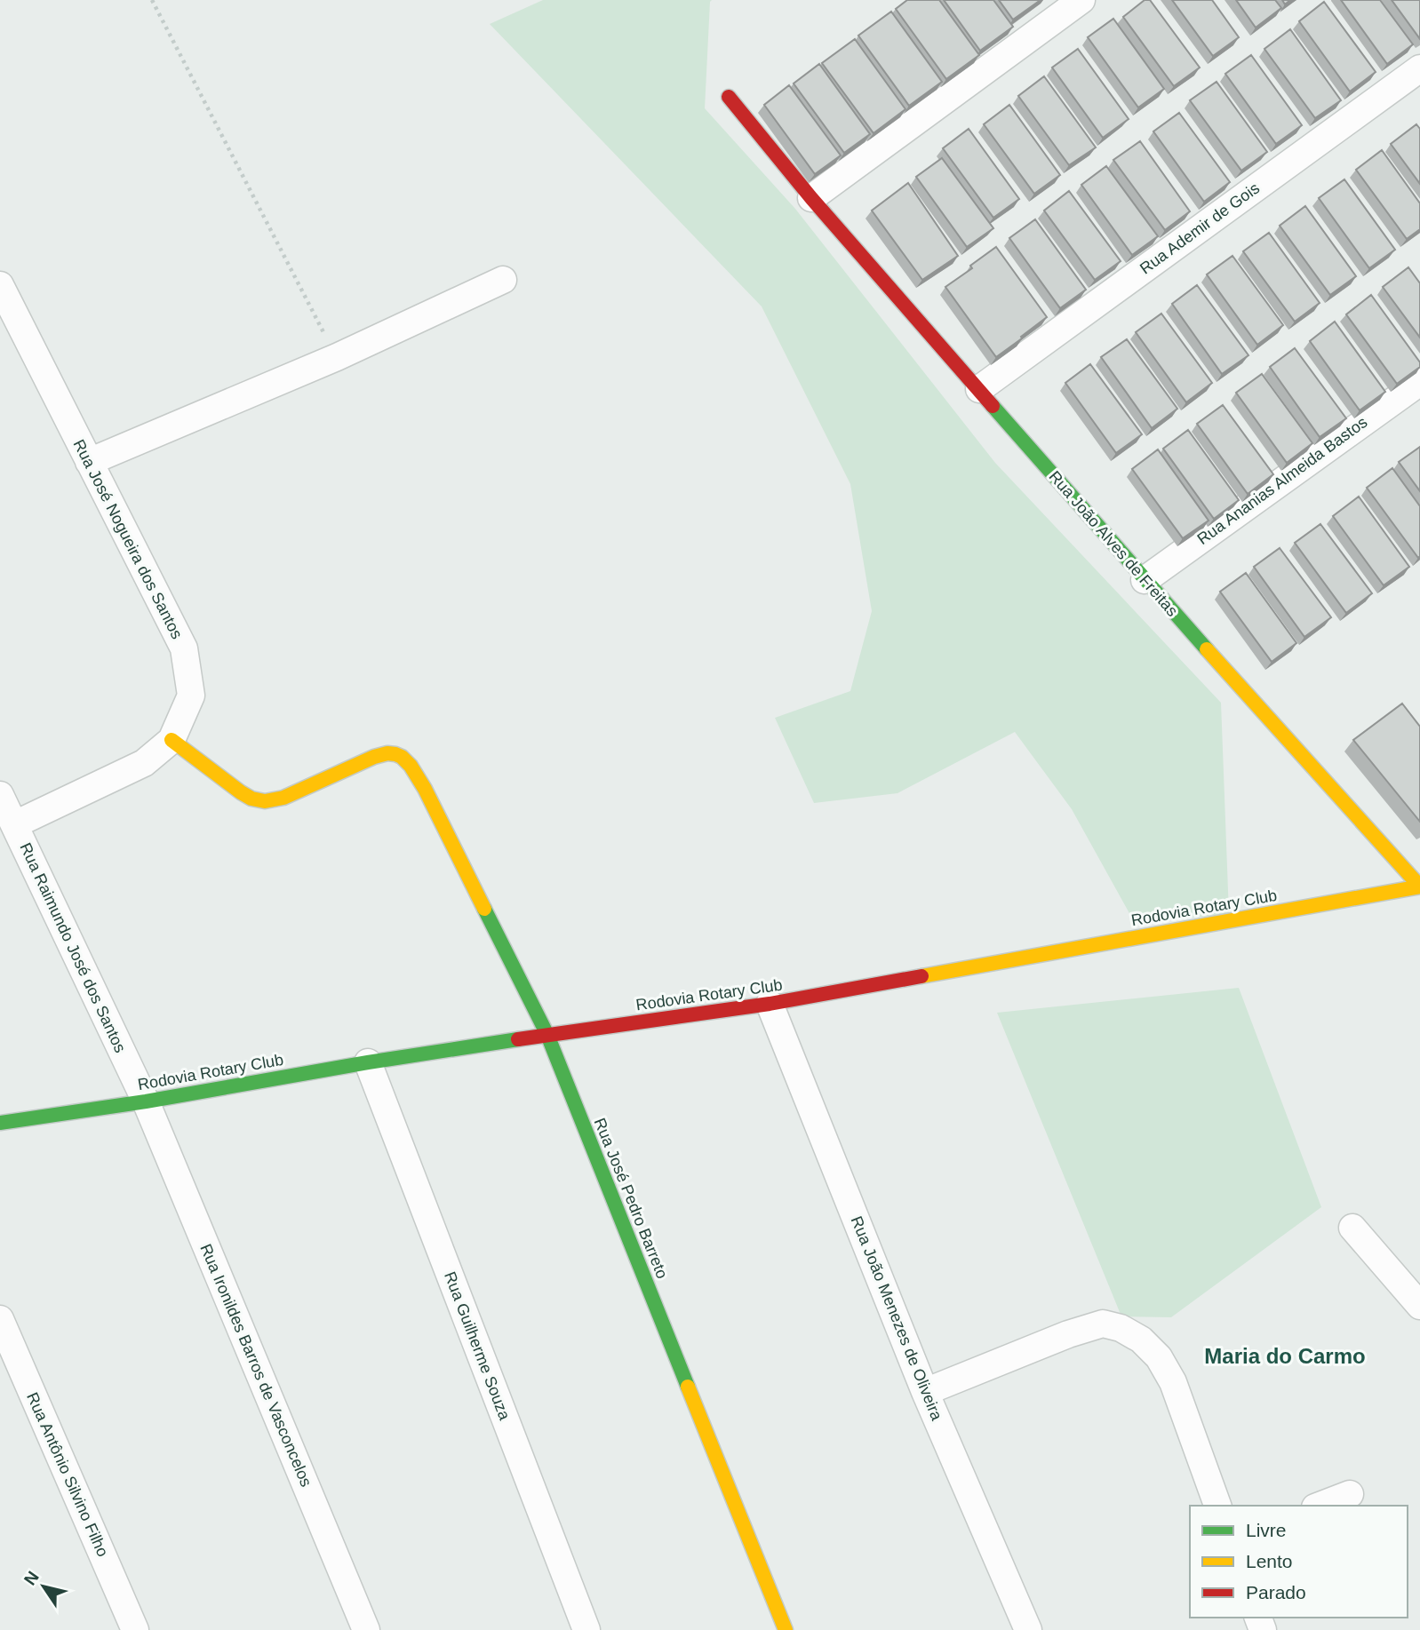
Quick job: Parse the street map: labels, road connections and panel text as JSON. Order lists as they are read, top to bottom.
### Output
{
  "streets": {
    "street": [
      "Rua Ademir de Gois",
      "Rua Ananias Almeida Bastos",
      "Rua José Nogueira dos Santos",
      "Rua João Alves de Freitas",
      "Rodovia Rotary Club",
      "Rua Raimundo José dos Santos",
      "Rua José Pedro Barreto",
      "Rua João Menezes de Oliveira",
      "Rua Guilherme Souza",
      "Rua Ironildes Barros de Vasconcelos",
      "Rua Antônio Silvino Filho"
    ]
  },
  "crossings": [
    ["Rua Ademir de Gois", "Rua João Alves de Freitas"],
    ["Rua Ananias Almeida Bastos", "Rua João Alves de Freitas"],
    ["Rua José Nogueira dos Santos", "Rua Raimundo José dos Santos"],
    ["Rua José Nogueira dos Santos", "Rua José Pedro Barreto"],
    ["Rua João Alves de Freitas", "Rodovia Rotary Club"],
    ["Rodovia Rotary Club", "Rua Raimundo José dos Santos"],
    ["Rodovia Rotary Club", "Rua José Pedro Barreto"],
    ["Rodovia Rotary Club", "Rua João Menezes de Oliveira"],
    ["Rodovia Rotary Club", "Rua Guilherme Souza"],
    ["Rodovia Rotary Club", "Rua Ironildes Barros de Vasconcelos"],
    ["Rua Raimundo José dos Santos", "Rua Ironildes Barros de Vasconcelos"]
  ],
  "districts": ["Maria do Carmo"],
  "legend": ["Livre", "Lento", "Parado"],
  "north": "top left"
}
